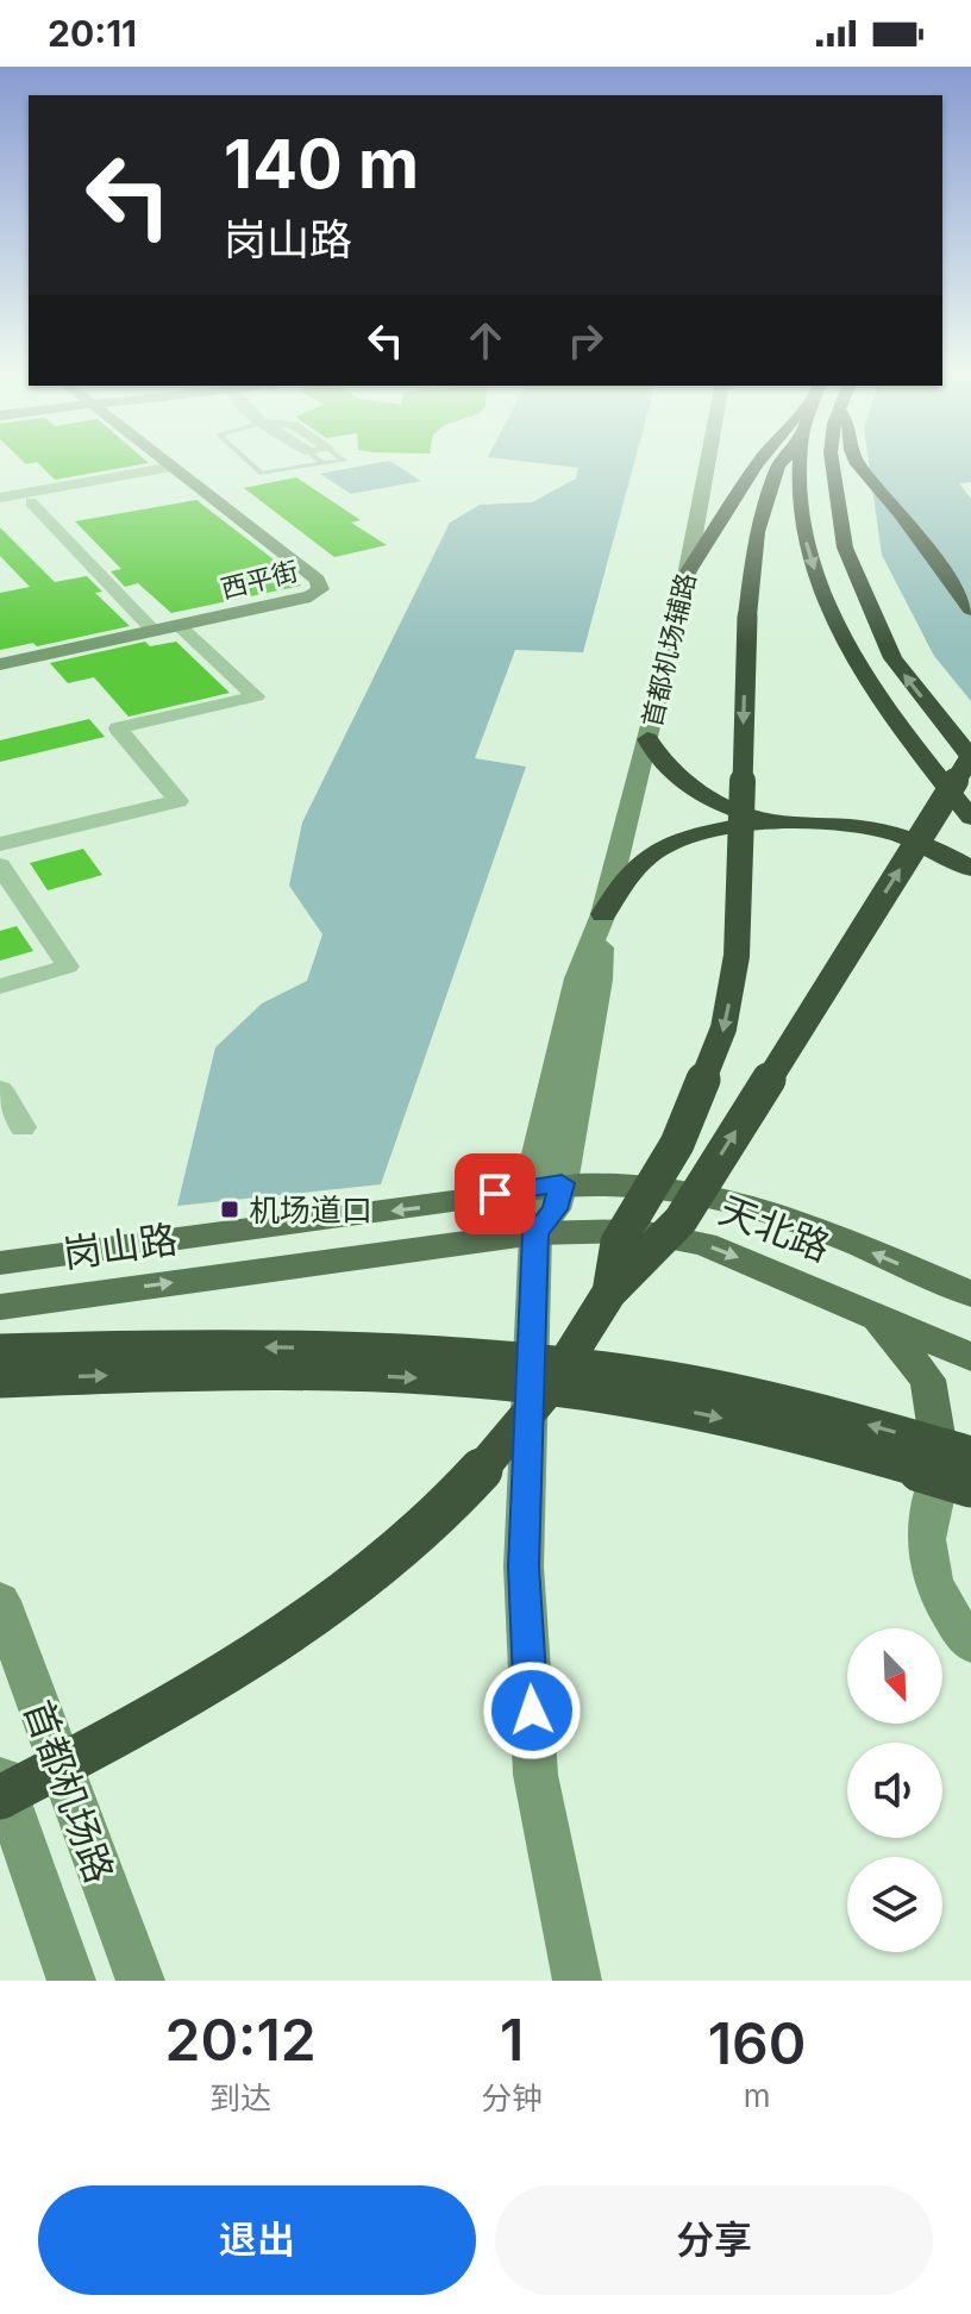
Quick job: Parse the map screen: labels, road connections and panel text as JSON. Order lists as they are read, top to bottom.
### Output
{
  "streets": {
    "main road": ["天北路", "岗山路"],
    "street": ["西平街", "首都机场辅路", "首都机场路"]
  },
  "crossings": [
    ["首都机场辅路", "天北路"],
    ["首都机场辅路", "岗山路"],
    ["天北路", "岗山路"]
  ],
  "places": {
    "transit": ["机场道口"]
  },
  "north": "bottom right",
  "page": {
    "status": "20:11",
    "turn": ["140 m", "岗山路"],
    "eta": [
      "20:12",
      "到达",
      "1",
      "分钟",
      "160",
      "m"
    ],
    "buttons": ["退出", "分享"]
  }
}
